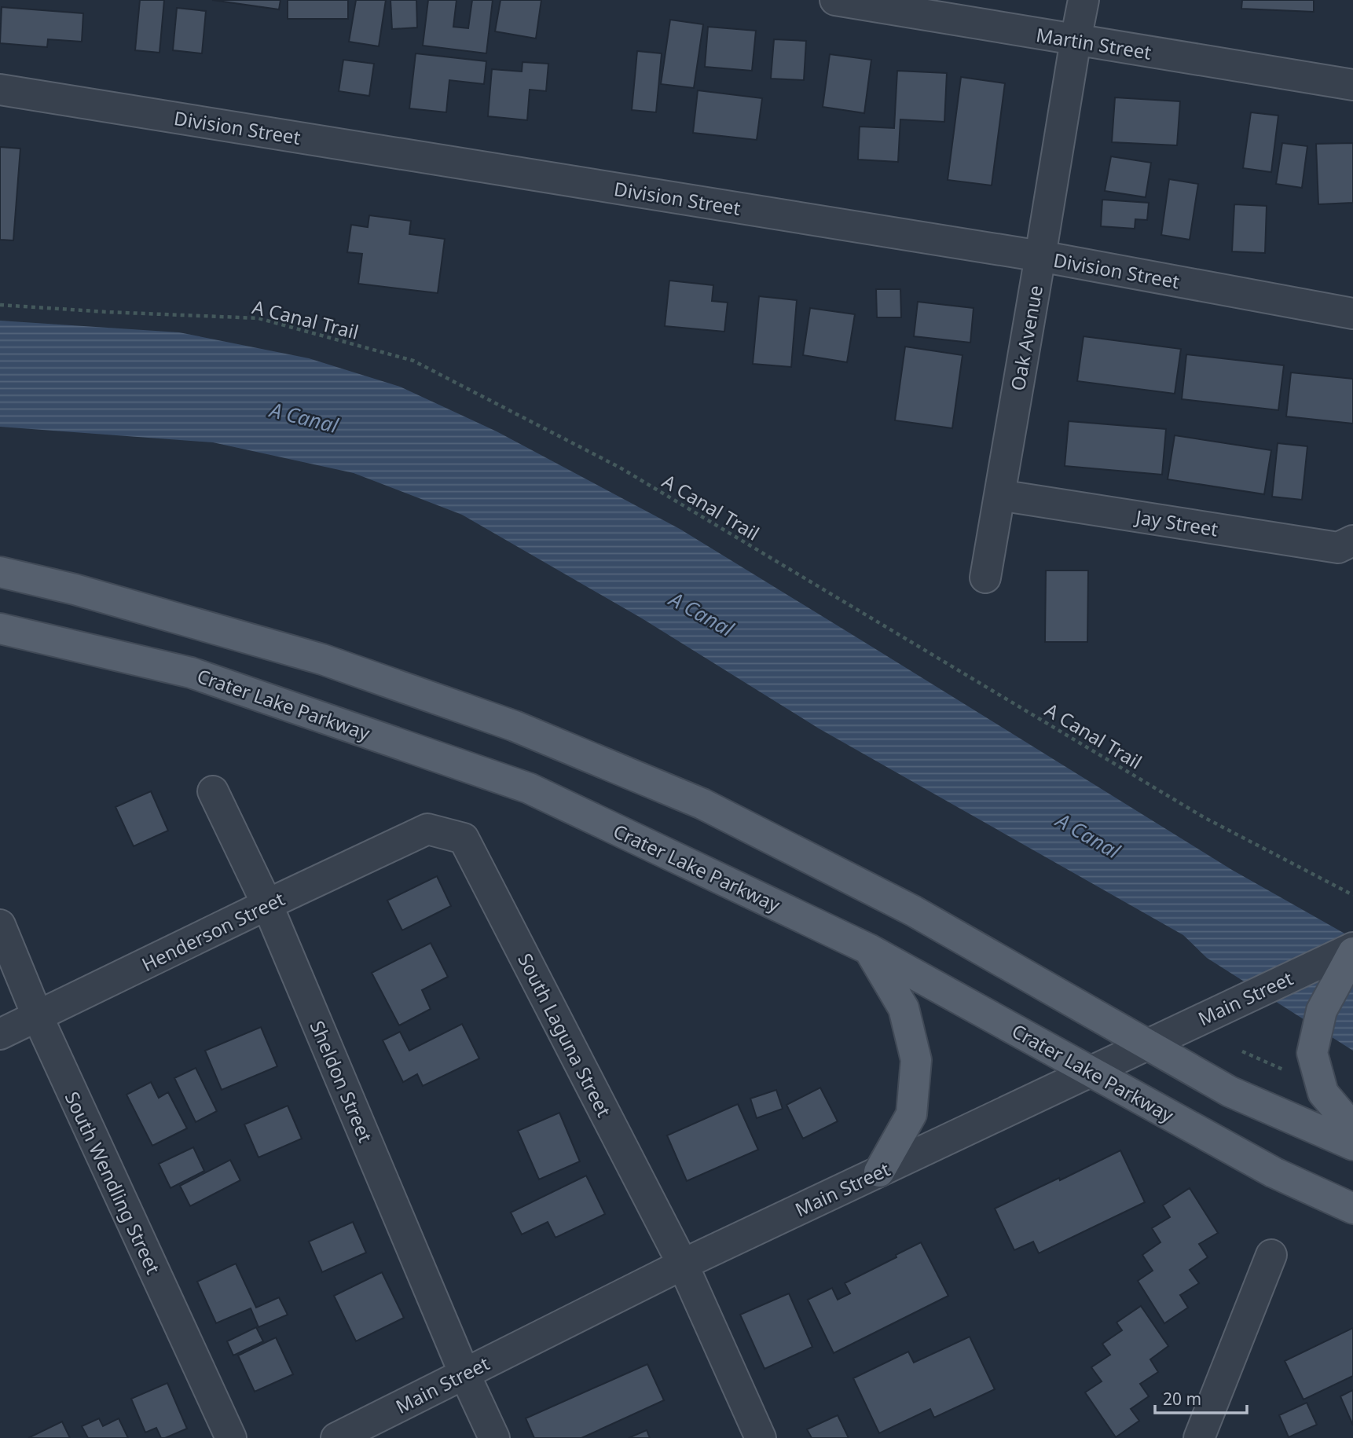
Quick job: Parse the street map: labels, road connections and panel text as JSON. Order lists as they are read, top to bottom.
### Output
{
  "streets": {
    "main road": ["Crater Lake Parkway"],
    "street": [
      "Martin Street",
      "Division Street",
      "Oak Avenue",
      "Jay Street",
      "Henderson Street",
      "Main Street",
      "South Laguna Street",
      "Sheldon Street",
      "South Wendling Street"
    ],
    "path": ["A Canal Trail"]
  },
  "crossings": [
    ["Martin Street", "Oak Avenue"],
    ["Division Street", "Oak Avenue"],
    ["Oak Avenue", "Jay Street"],
    ["Crater Lake Parkway", "Main Street"],
    ["Henderson Street", "South Laguna Street"],
    ["Henderson Street", "Sheldon Street"],
    ["Henderson Street", "South Wendling Street"],
    ["Main Street", "South Laguna Street"],
    ["Main Street", "Sheldon Street"]
  ],
  "water": ["A Canal"],
  "scale_bar": "20 m"
}
